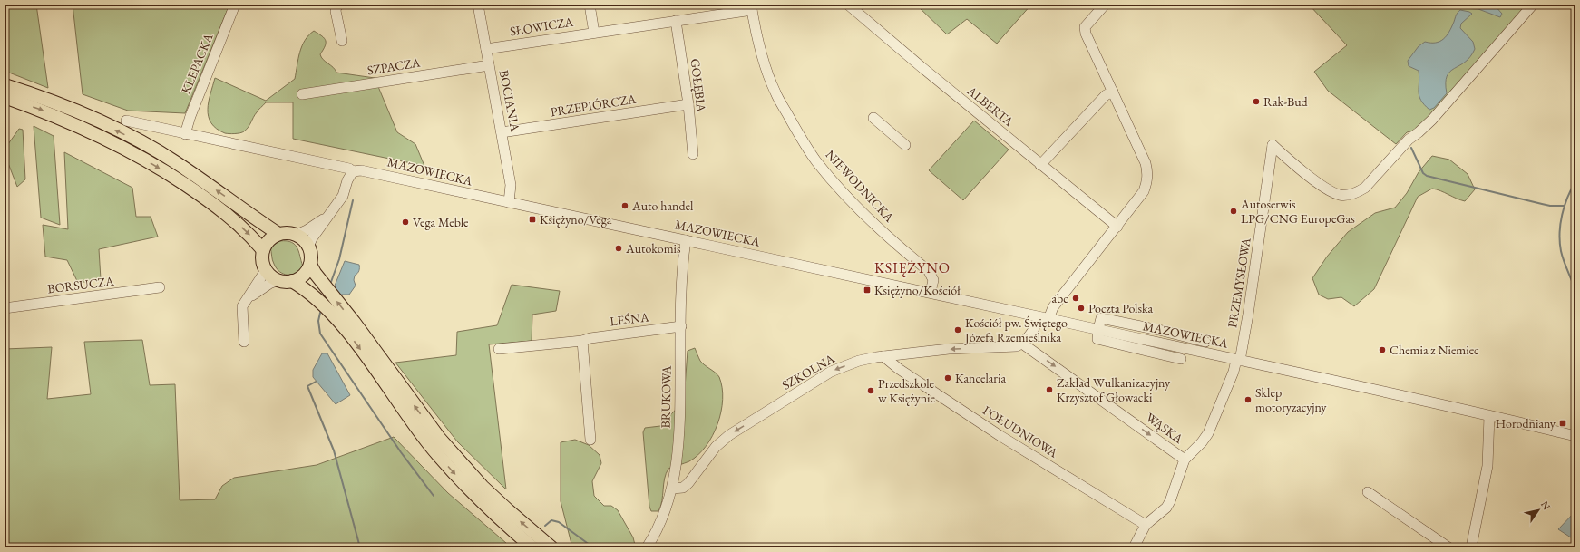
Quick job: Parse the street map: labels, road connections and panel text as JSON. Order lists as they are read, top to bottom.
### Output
{
  "streets": {
    "street": [
      "SŁOWICZA",
      "KLEPACKA",
      "SZPACZA",
      "GOŁĘBIA",
      "BOCIANIA",
      "PRZEPIÓRCZA",
      "ALBERTA",
      "MAZOWIECKA",
      "NIEWODNICKA",
      "PRZEMYSŁOWA",
      "BORSUCZA",
      "LEŚNA",
      "SZKOLNA",
      "BRUKOWA",
      "WĄSKA",
      "POŁUDNIOWA"
    ]
  },
  "crossings": [
    ["SŁOWICZA", "GOŁĘBIA"],
    ["SŁOWICZA", "BOCIANIA"],
    ["SŁOWICZA", "NIEWODNICKA"],
    ["KLEPACKA", "MAZOWIECKA"],
    ["SZPACZA", "BOCIANIA"],
    ["GOŁĘBIA", "PRZEPIÓRCZA"],
    ["BOCIANIA", "PRZEPIÓRCZA"],
    ["BOCIANIA", "MAZOWIECKA"],
    ["MAZOWIECKA", "NIEWODNICKA"],
    ["MAZOWIECKA", "PRZEMYSŁOWA"],
    ["MAZOWIECKA", "BRUKOWA"],
    ["PRZEMYSŁOWA", "WĄSKA"],
    ["LEŚNA", "BRUKOWA"],
    ["SZKOLNA", "BRUKOWA"],
    ["SZKOLNA", "WĄSKA"],
    ["SZKOLNA", "POŁUDNIOWA"]
  ],
  "one_way": ["SZKOLNA", "WĄSKA"],
  "districts": ["KSIĘŻYNO"],
  "places": {
    "other": [
      "Rak-Bud",
      "Auto handel",
      "Autoserwis LPG/CNG EuropeGas",
      "Vega Meble",
      "Autokomis",
      "abc",
      "Poczta Polska",
      "Kościół pw. Świętego Józefa Rzemieślnika",
      "Chemia z Niemiec",
      "Kancelaria",
      "Zakład Wulkanizacyjny Krzysztof Głowacki",
      "Przedszkole w Księżynie",
      "Sklep motoryzacyjny"
    ],
    "transit": ["Księżyno/Vega", "Księżyno/Kościół", "Horodniany"]
  },
  "north": "top right"
}
